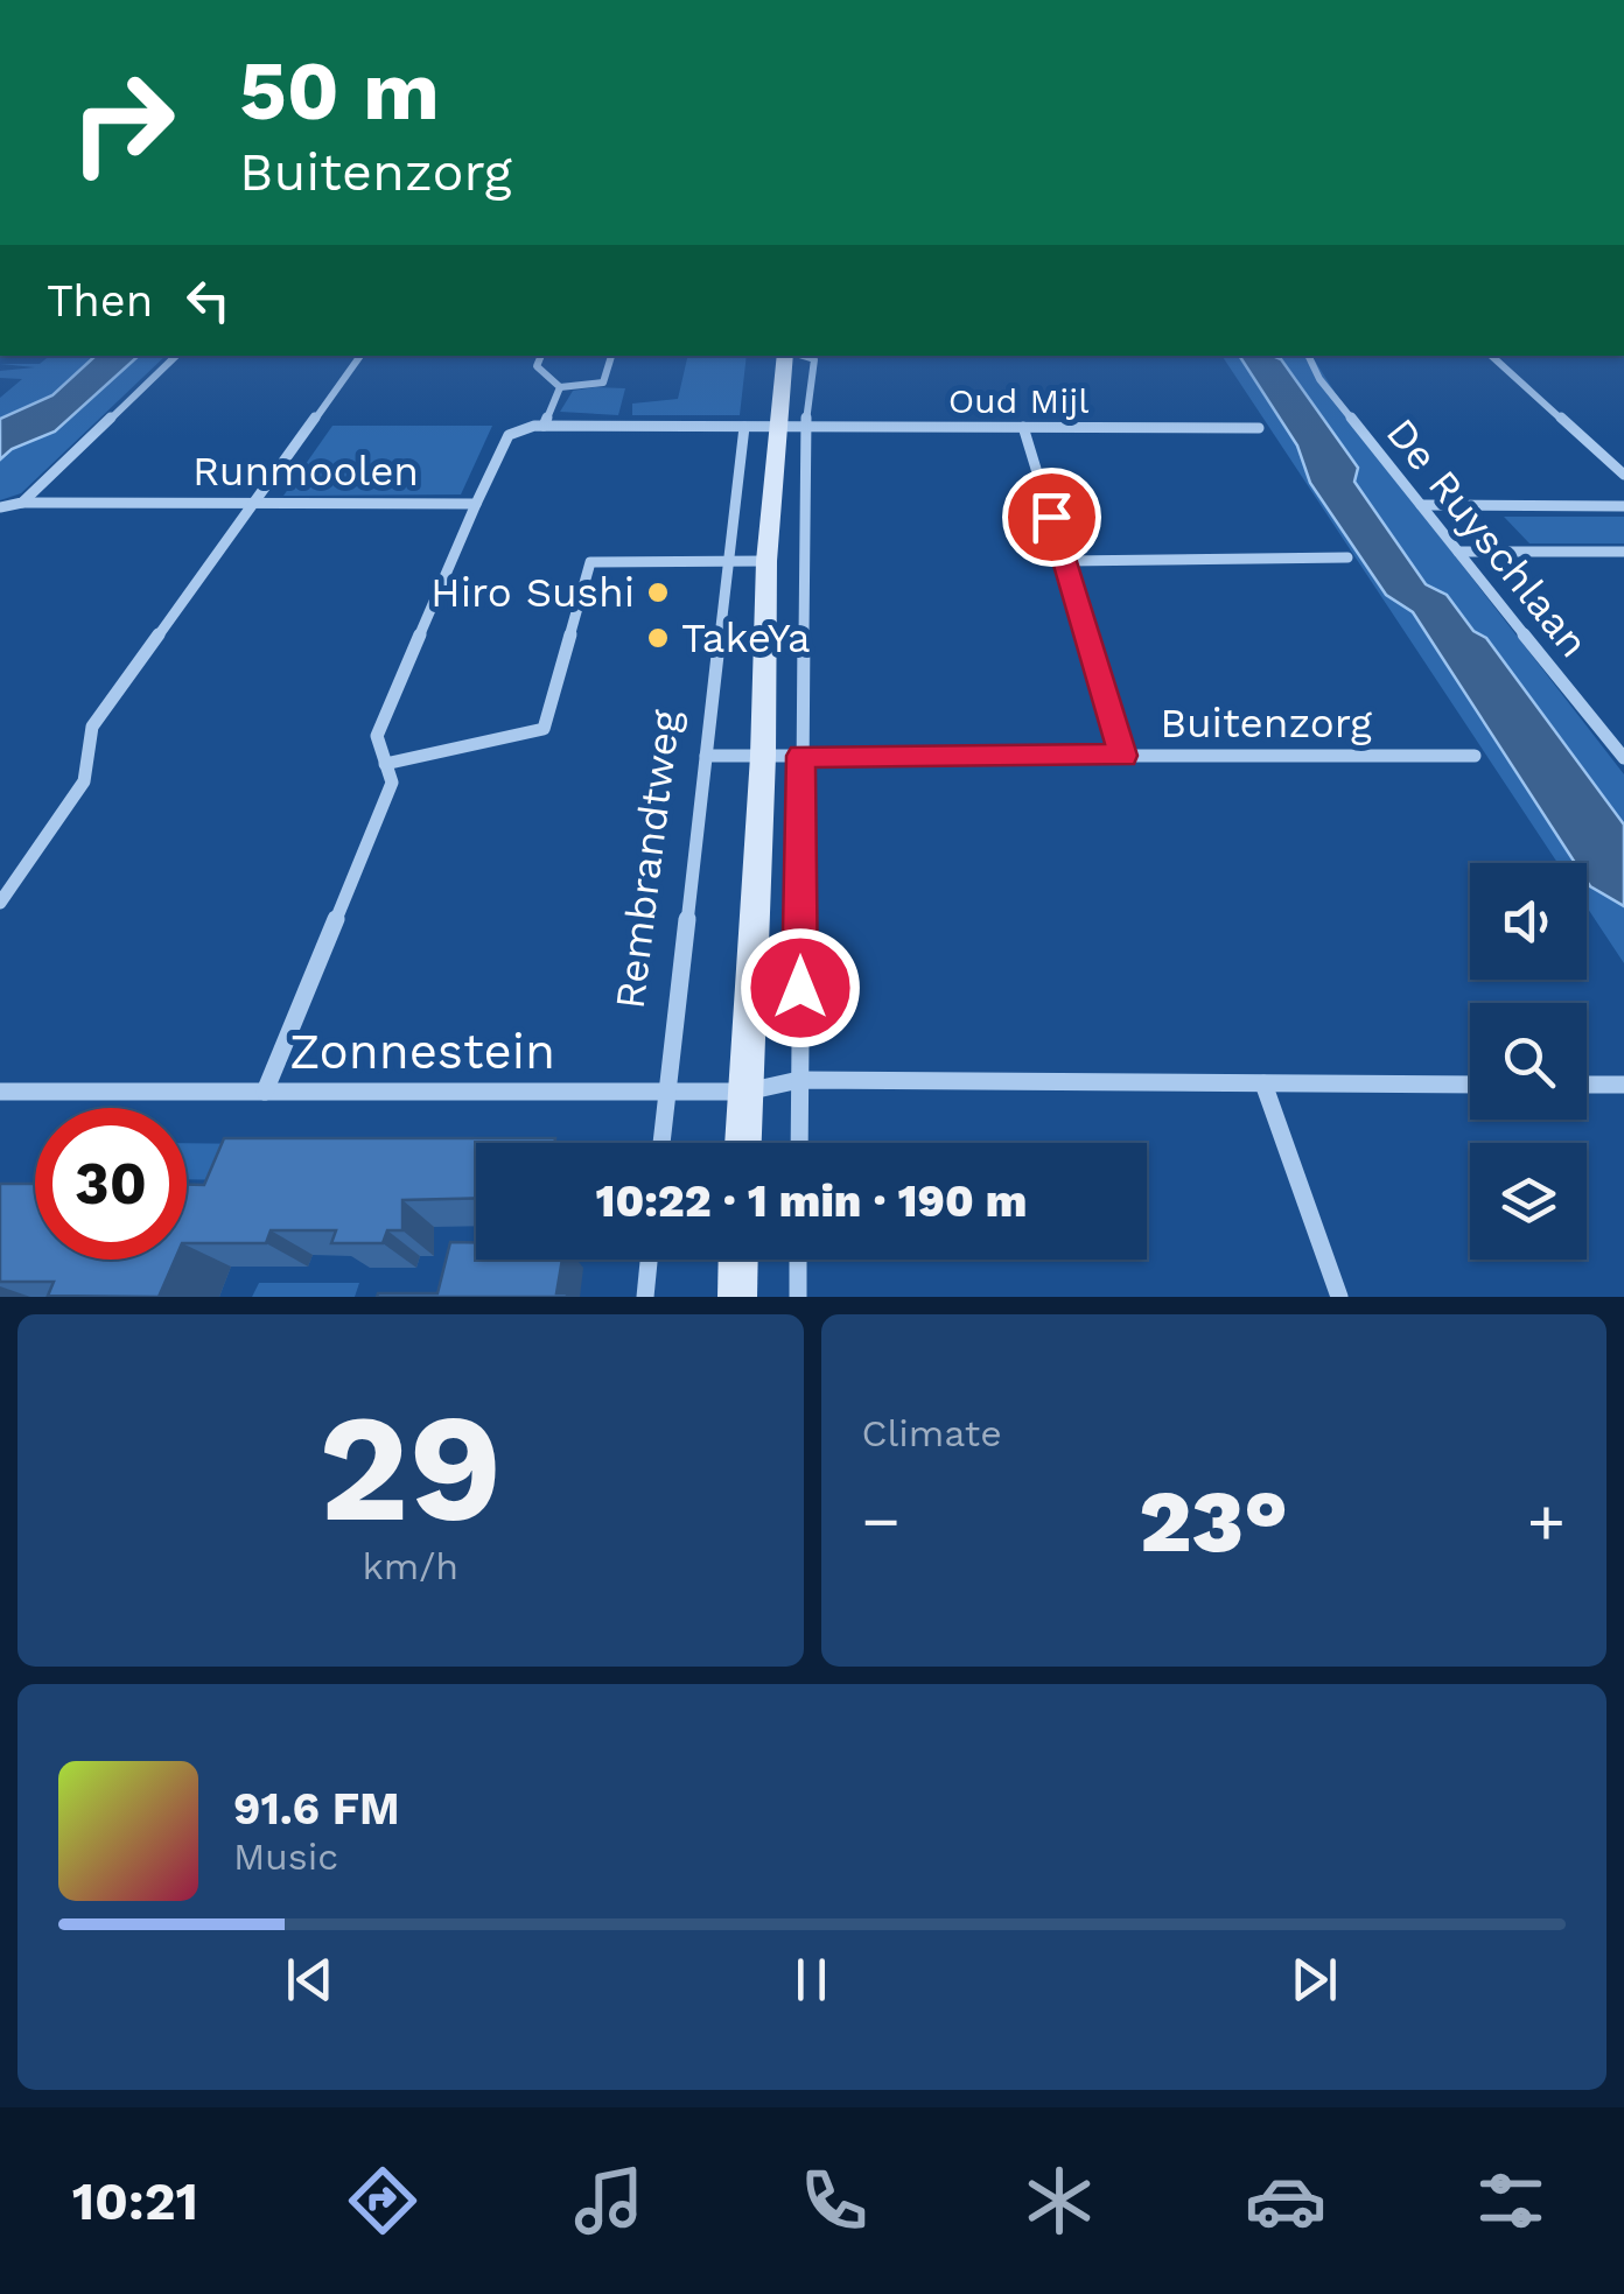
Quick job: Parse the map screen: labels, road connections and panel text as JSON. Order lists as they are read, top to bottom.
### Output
{
  "streets": {
    "street": [
      "Oud Mijl",
      "Runmoolen",
      "De Ruyschlaan",
      "Buitenzorg",
      "Rembrandtweg",
      "Zonnestein"
    ]
  },
  "crossings": [
    ["Buitenzorg", "Rembrandtweg"],
    ["Rembrandtweg", "Zonnestein"]
  ],
  "places": ["Hiro Sushi", "TakeYa"],
  "page": {
    "turn": ["50 m", "Buitenzorg"],
    "then": "Then",
    "limit": "30",
    "trip": "10:22 · 1 min · 190 m",
    "tile": [
      ["29", "km/h"],
      "Climate"
    ],
    "heat": ["−", "23°", "+"],
    "song": ["91.6 FM", "Music"],
    "tabs": "10:21"
  }
}
